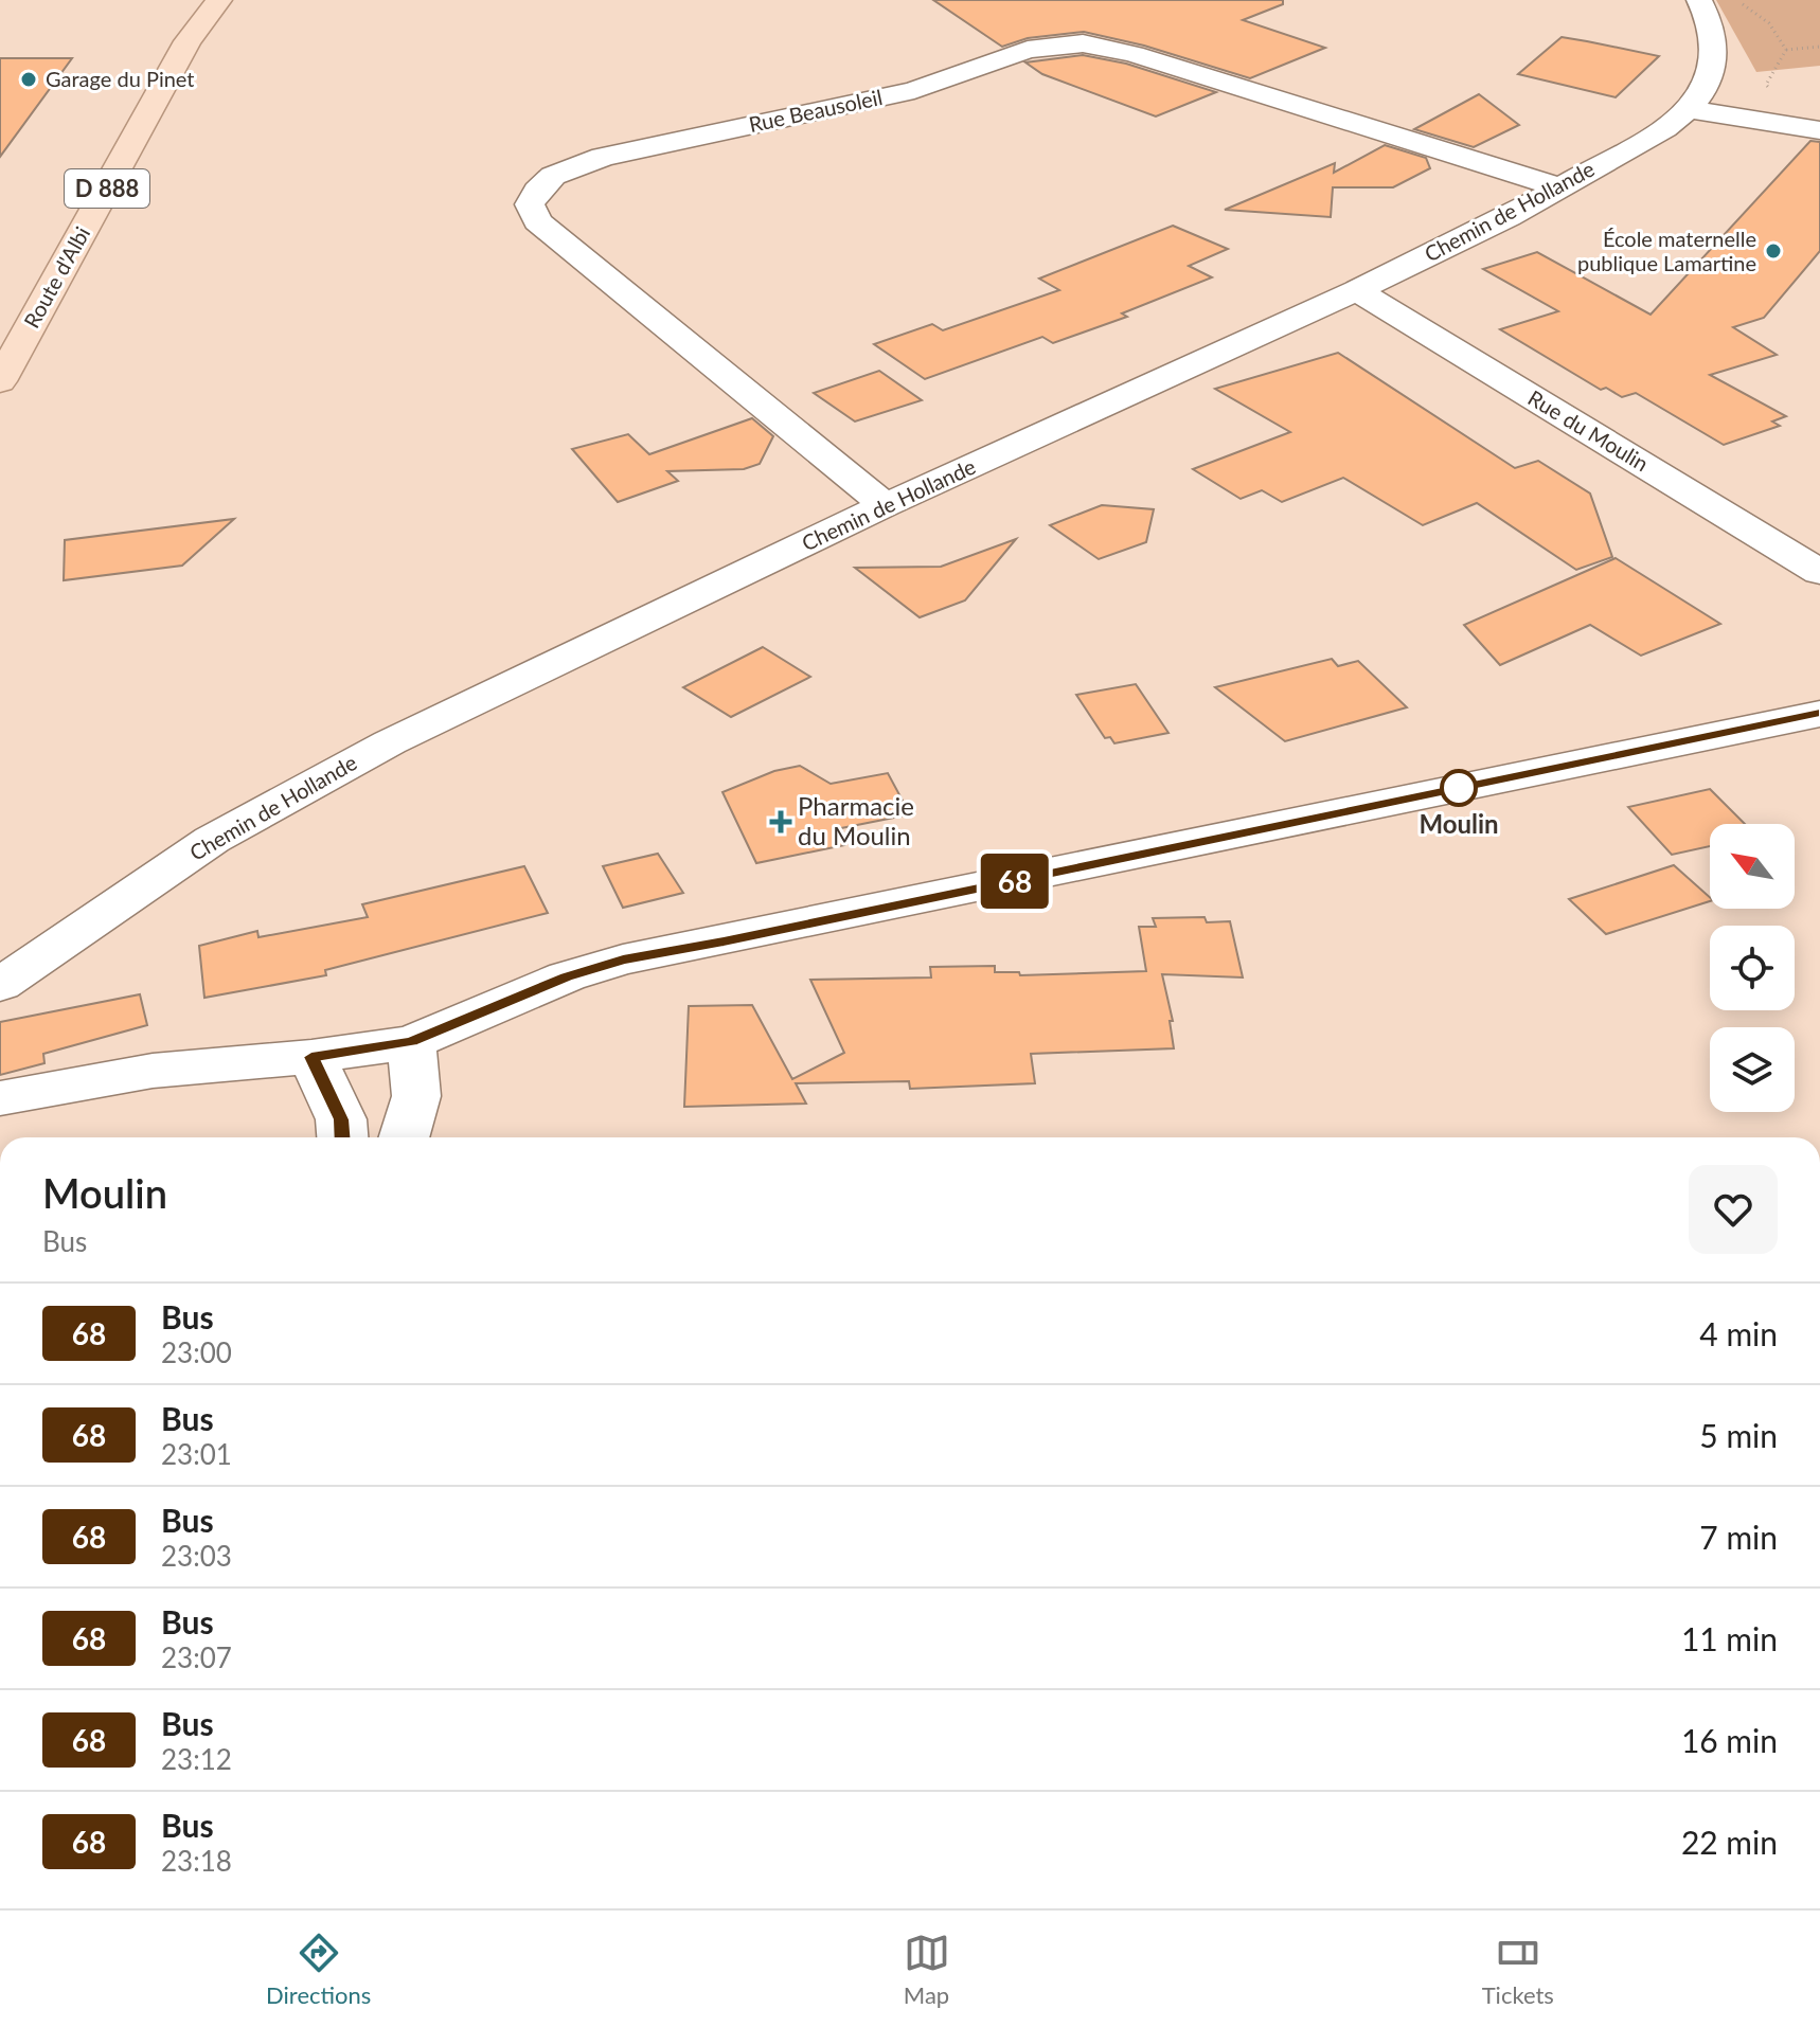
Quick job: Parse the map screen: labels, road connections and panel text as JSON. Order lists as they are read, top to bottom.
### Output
{
  "streets": {
    "main road": ["D 888", "Route d'Albi"],
    "street": ["Rue Beausoleil", "Chemin de Hollande", "Rue du Moulin"]
  },
  "crossings": [
    ["Rue Beausoleil", "Chemin de Hollande"],
    ["Chemin de Hollande", "Rue du Moulin"]
  ],
  "places": {
    "other": ["Garage du Pinet", "École maternelle publique Lamartine", "Moulin"],
    "health": ["Pharmacie du Moulin"]
  },
  "lines": ["bus line 68"],
  "north": "top left",
  "page": {
    "on_map": "68",
    "heading": ["Moulin", "Bus"],
    "list": [
      {
        "mark": "68",
        "name": "Bus",
        "note": "23:00",
        "value": "4 min"
      },
      {
        "mark": "68",
        "name": "Bus",
        "note": "23:01",
        "value": "5 min"
      },
      {
        "mark": "68",
        "name": "Bus",
        "note": "23:03",
        "value": "7 min"
      },
      {
        "mark": "68",
        "name": "Bus",
        "note": "23:07",
        "value": "11 min"
      },
      {
        "mark": "68",
        "name": "Bus",
        "note": "23:12",
        "value": "16 min"
      },
      {
        "mark": "68",
        "name": "Bus",
        "note": "23:18",
        "value": "22 min"
      }
    ],
    "tabs": ["Directions", "Map", "Tickets"]
  }
}
